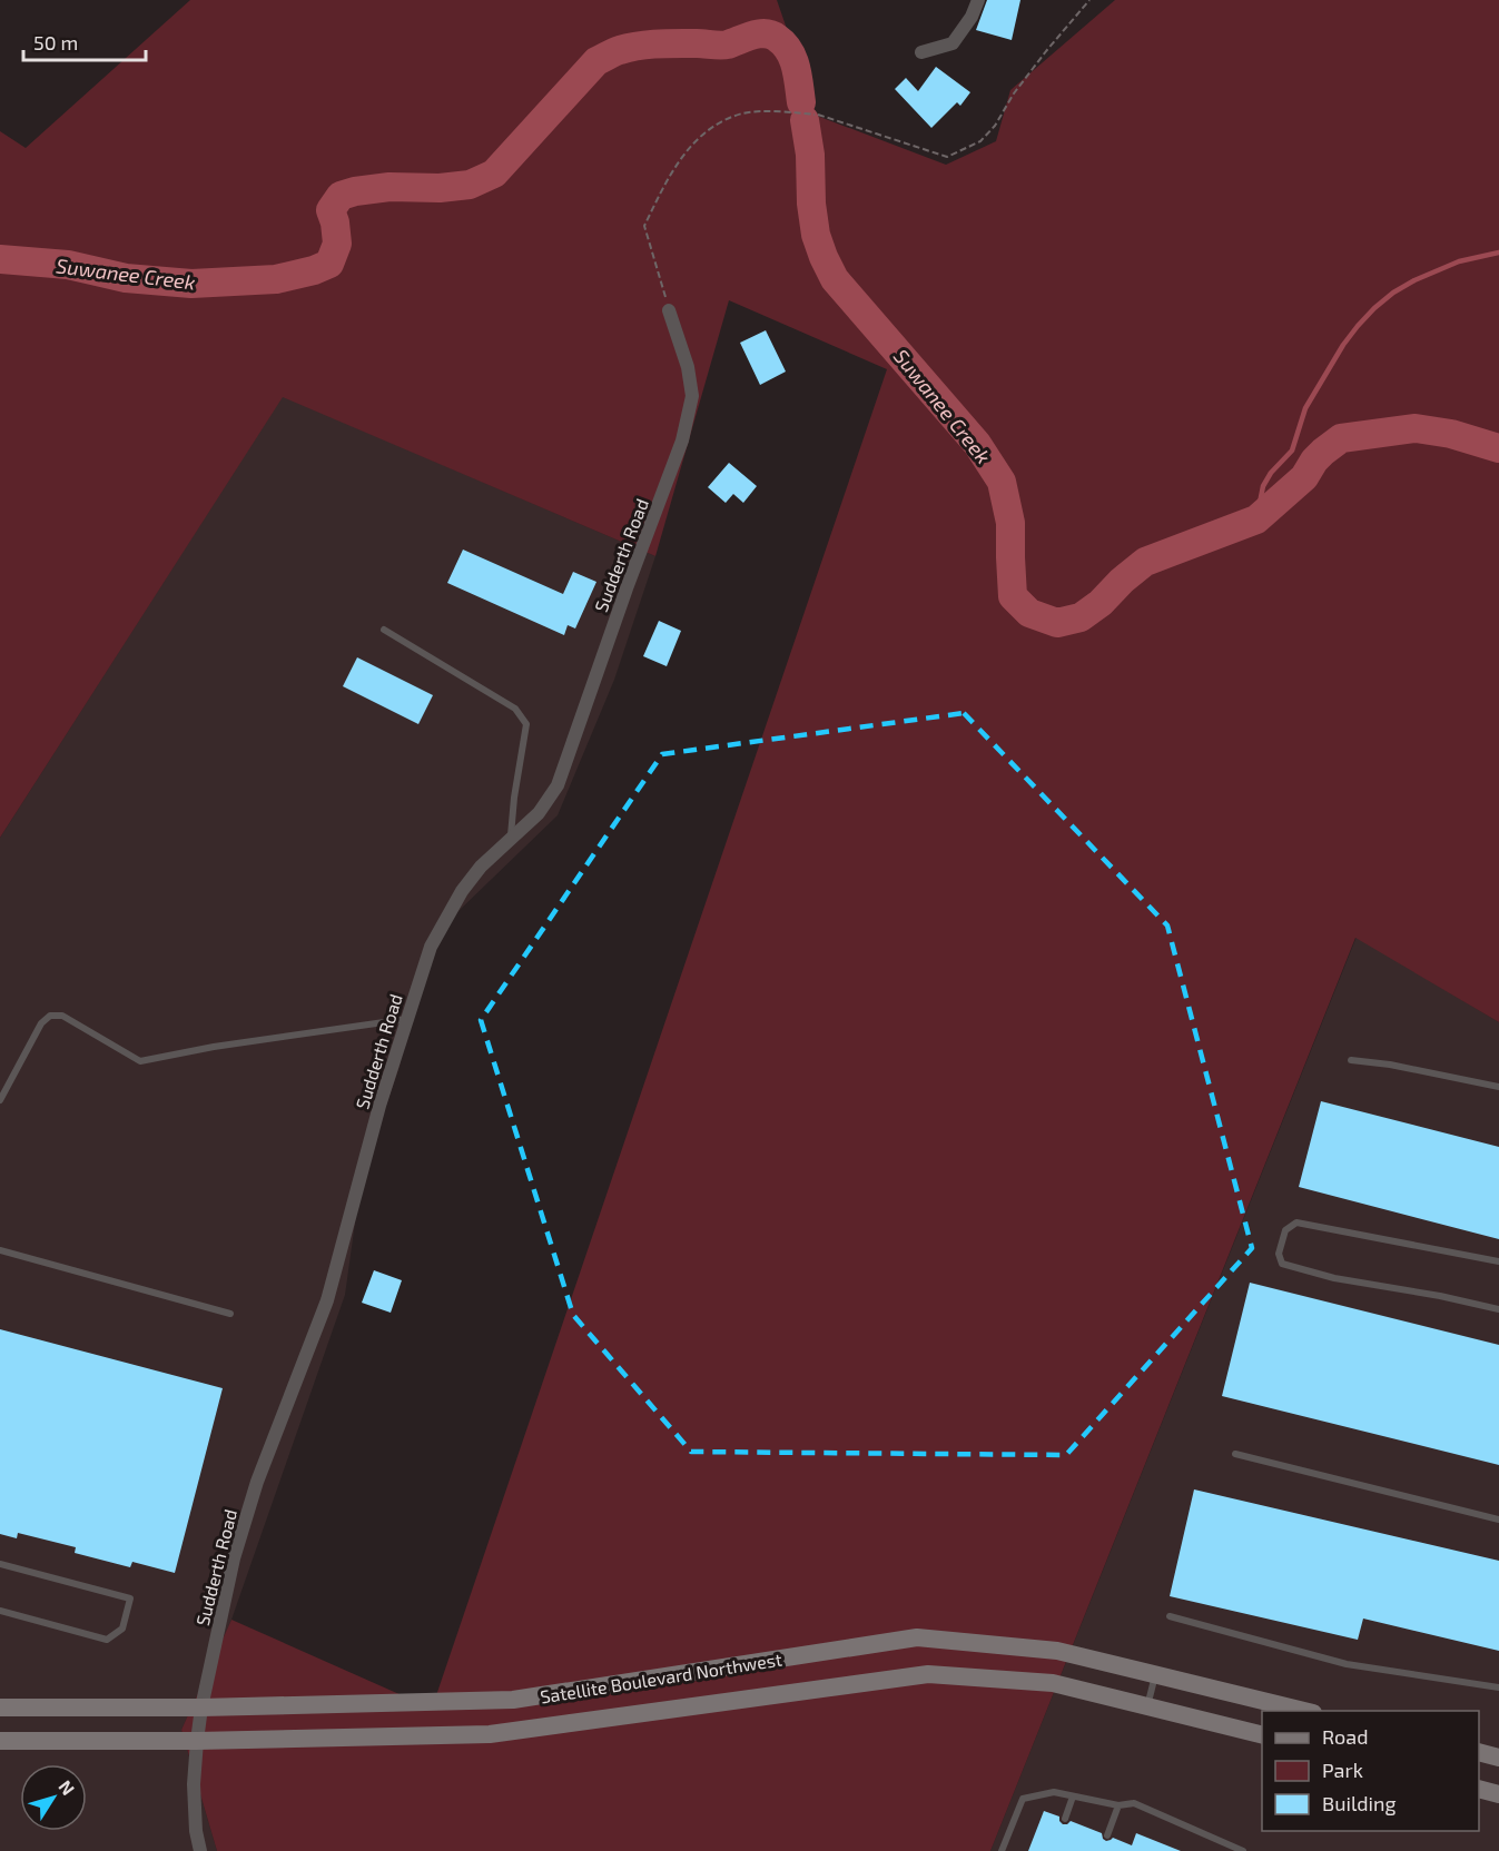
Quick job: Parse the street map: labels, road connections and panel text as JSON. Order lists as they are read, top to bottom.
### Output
{
  "streets": {
    "main road": ["Satellite Boulevard Northwest"],
    "street": ["Sudderth Road"]
  },
  "crossings": [
    ["Sudderth Road", "Satellite Boulevard Northwest"]
  ],
  "water": ["Suwanee Creek"],
  "legend": ["Road", "Park", "Building"],
  "scale_bar": "50 m",
  "north": "top right"
}
